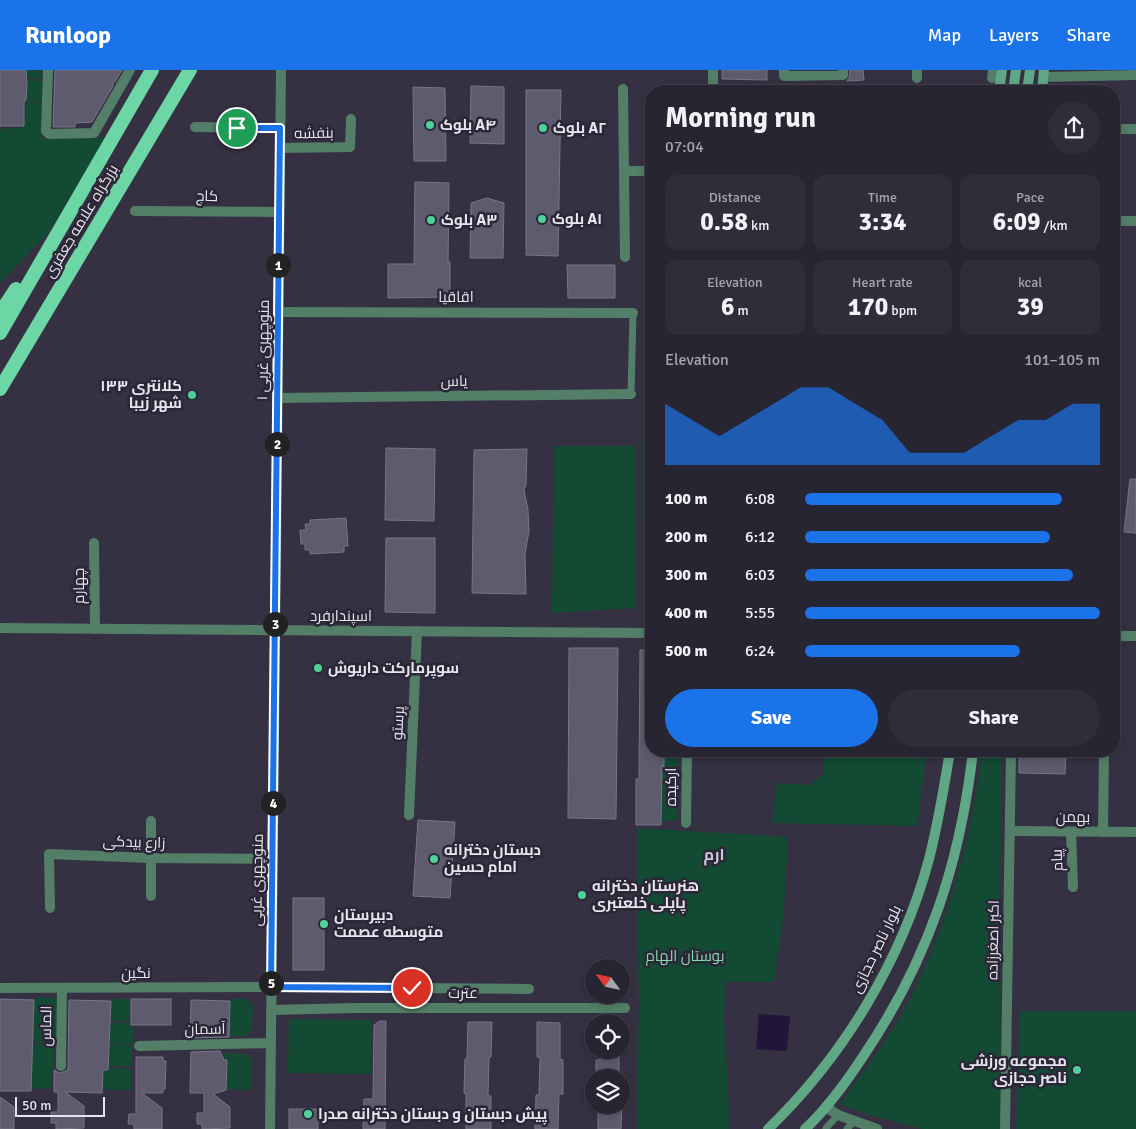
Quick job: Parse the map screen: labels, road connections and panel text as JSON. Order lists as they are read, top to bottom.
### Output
{
  "streets": {
    "highway": ["بزرگراه علامه جعفری"],
    "main road": ["بلوار ناصر حجازی"],
    "street": [
      "بنفشه",
      "کاج",
      "اقاقیا",
      "منوچهری غربی ۱",
      "یاس",
      "چهارم",
      "اسپندارفرد",
      "پرستو",
      "ارکیده",
      "بهمن",
      "زارع بیدکی",
      "پیام",
      "منوچهری غربی",
      "اکبر اصغرزاده",
      "نگین",
      "عترت",
      "الماس",
      "آسمان"
    ]
  },
  "crossings": [
    ["بنفشه", "منوچهری غربی ۱"],
    ["کاج", "منوچهری غربی ۱"],
    ["اقاقیا", "منوچهری غربی ۱"],
    ["منوچهری غربی ۱", "یاس"],
    ["منوچهری غربی ۱", "اسپندارفرد"],
    ["منوچهری غربی ۱", "منوچهری غربی"],
    ["چهارم", "اسپندارفرد"],
    ["اسپندارفرد", "پرستو"],
    ["اسپندارفرد", "منوچهری غربی"],
    ["بهمن", "پیام"],
    ["بهمن", "اکبر اصغرزاده"],
    ["زارع بیدکی", "منوچهری غربی"],
    ["منوچهری غربی", "نگین"],
    ["منوچهری غربی", "عترت"],
    ["منوچهری غربی", "آسمان"],
    ["نگین", "الماس"]
  ],
  "districts": ["ارم"],
  "parks": ["بوستان الهام"],
  "places": [
    "بلوک A۴",
    "بلوک A۲",
    "بلوک A۱",
    "بلوک A۳",
    "کلانتری ۱۳۳ شهر زیبا",
    "سوپرمارکت داریوش",
    "دبستان دخترانه امام حسین",
    "هنرستان دخترانه پاپلی خلعتبری",
    "دبیرستان متوسطه عصمت",
    "مجموعه ورزشی ناصر حجازی",
    "پیش دبستان و دبستان دخترانه صدرا"
  ],
  "scale_bar": "50 m",
  "north": "top left",
  "page": {
    "header": "Runloop",
    "nav": ["Map", "Layers", "Share"],
    "heading": ["Morning run", "07:04"],
    "stats": [
      ["Distance", "0.58 km"],
      ["Time", "3:34"],
      ["Pace", "6:09 /km"],
      ["Elevation", "6 m"],
      ["Heart rate", "170 bpm"],
      ["kcal", "39"]
    ],
    "pins": [
      "1",
      "2",
      "3",
      "4",
      "5"
    ],
    "chart": ["Elevation", "101–105 m"],
    "list": [
      {
        "name": "100 m",
        "note": "6:08"
      },
      {
        "name": "200 m",
        "note": "6:12"
      },
      {
        "name": "300 m",
        "note": "6:03"
      },
      {
        "name": "400 m",
        "note": "5:55"
      },
      {
        "name": "500 m",
        "note": "6:24"
      }
    ],
    "buttons": ["Save", "Share"],
    "scale": "50 m"
  }
}
